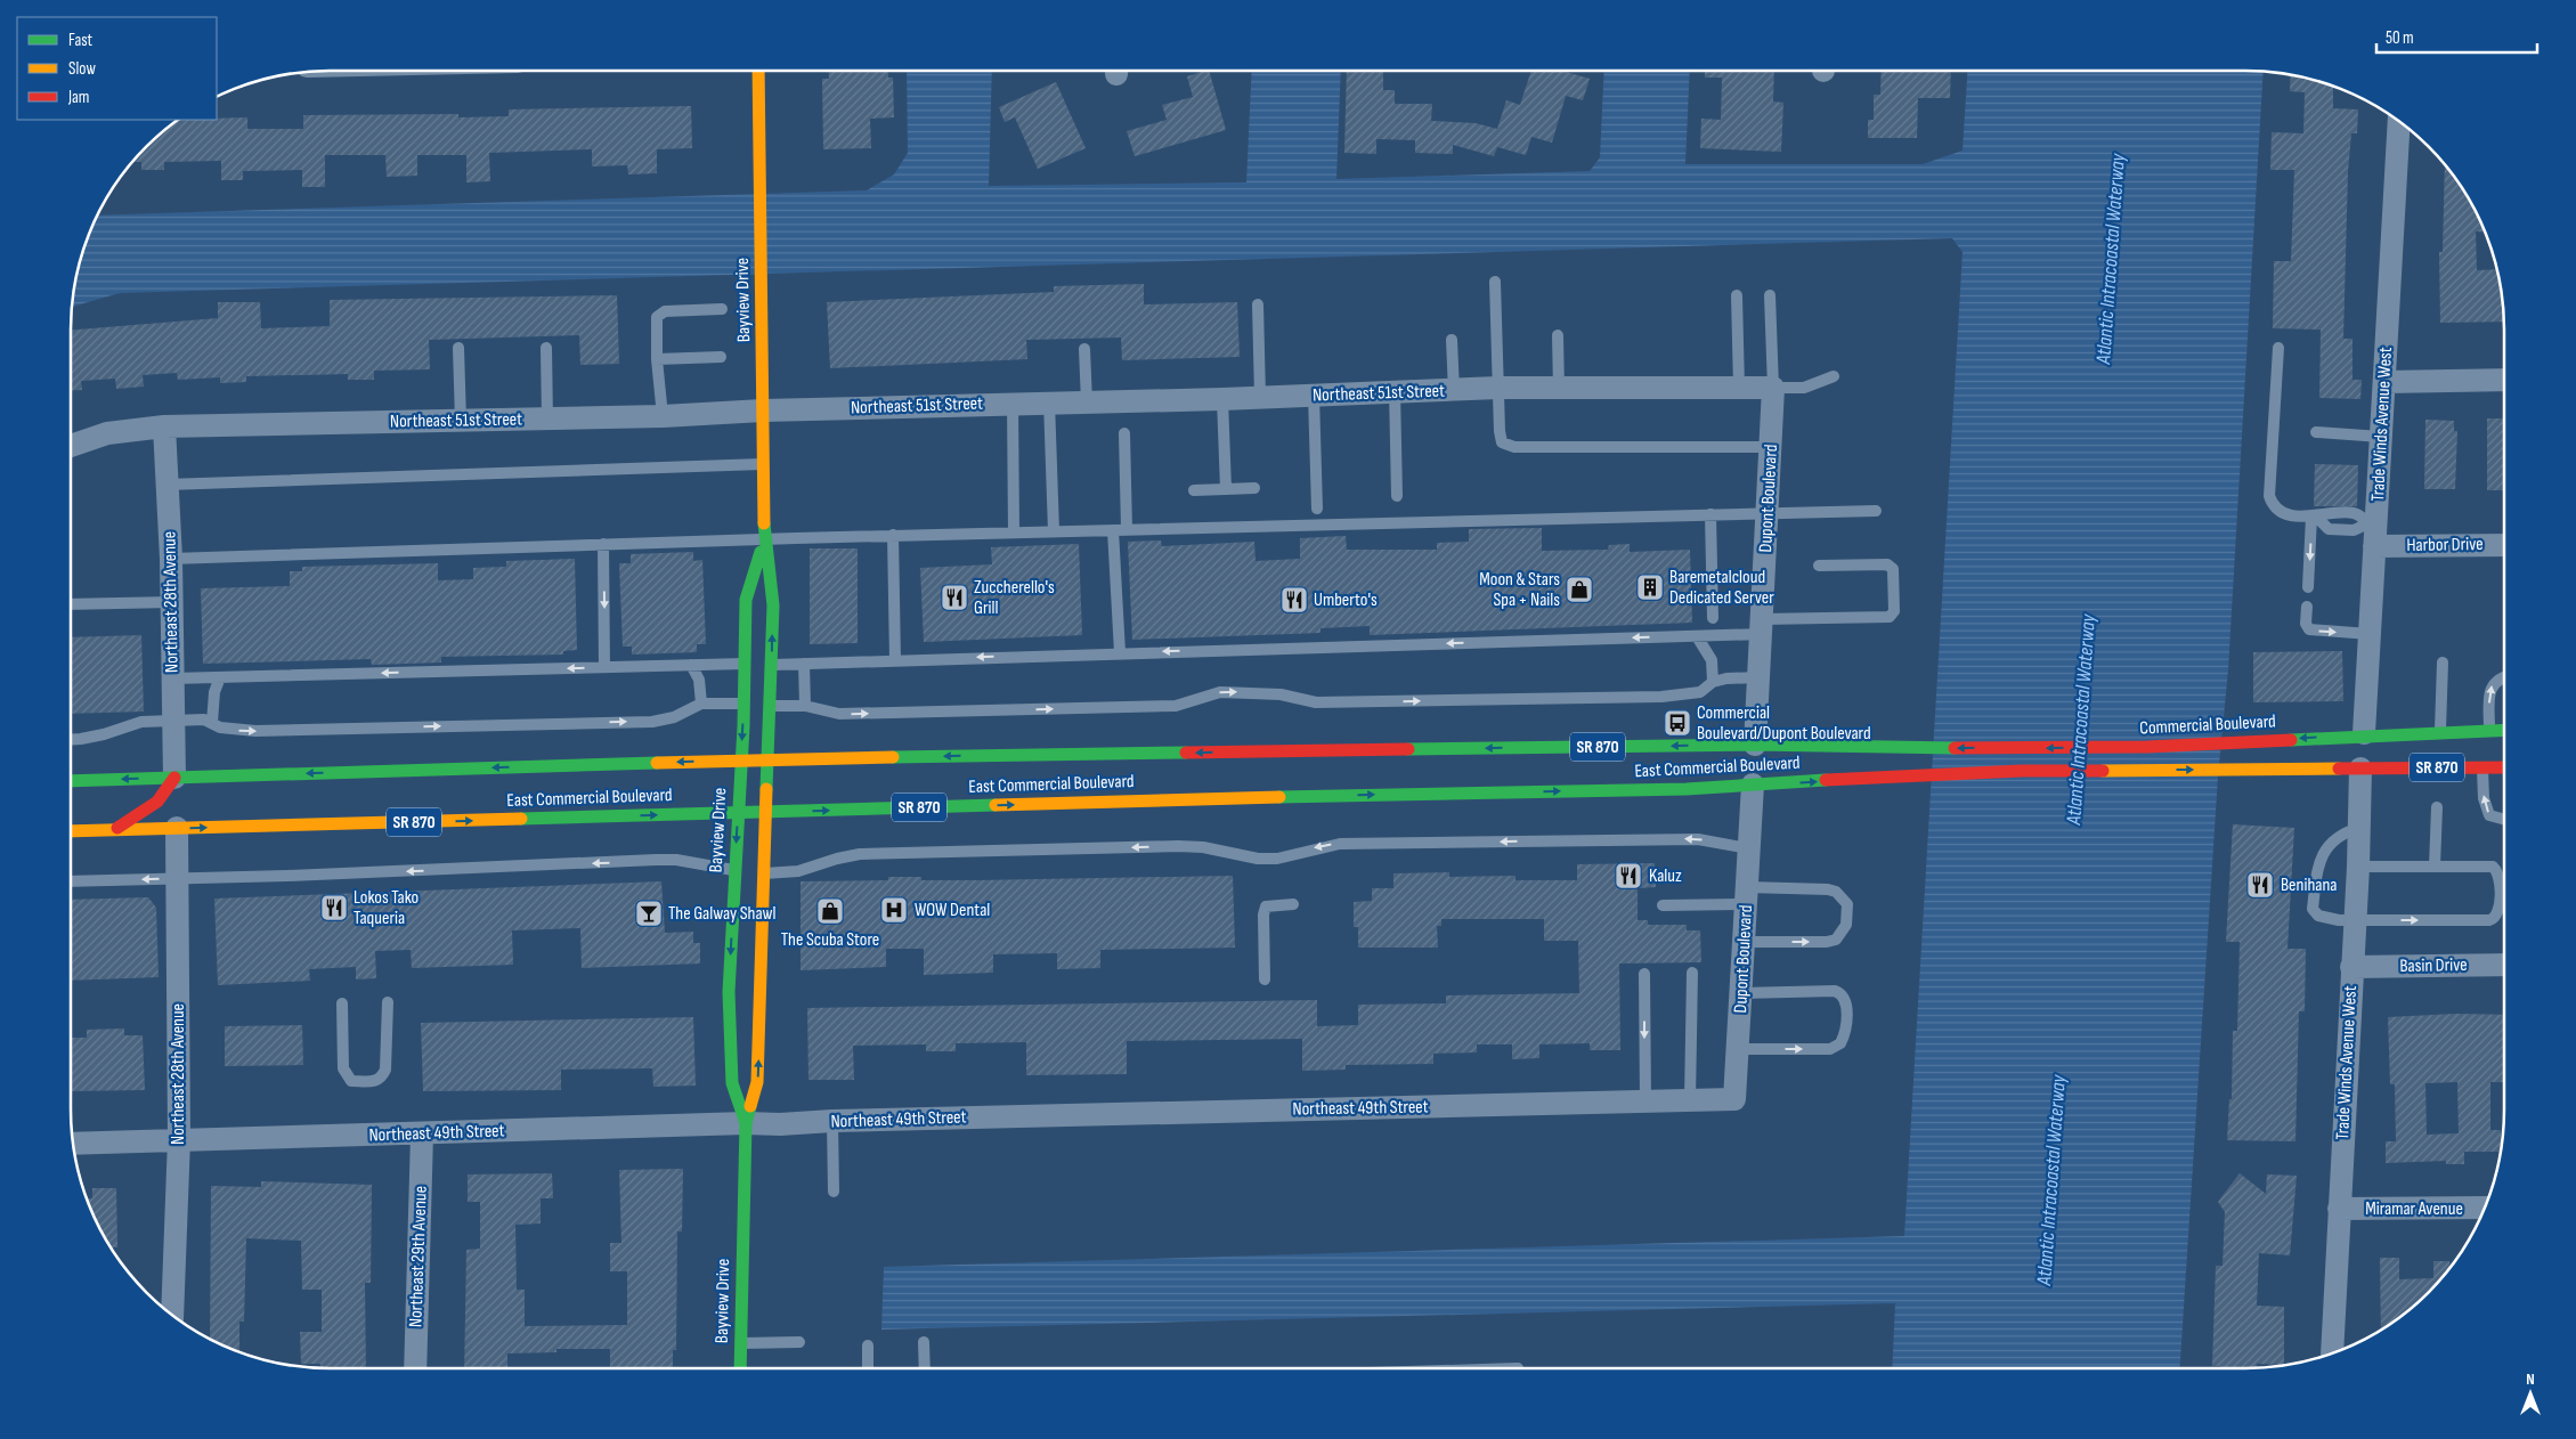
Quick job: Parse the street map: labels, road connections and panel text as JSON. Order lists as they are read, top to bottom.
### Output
{
  "streets": {
    "main road": [
      "Bayview Drive",
      "Commercial Boulevard",
      "SR 870",
      "East Commercial Boulevard"
    ],
    "street": [
      "Northeast 51st Street",
      "Trade Winds Avenue West",
      "Dupont Boulevard",
      "Harbor Drive",
      "Northeast 28th Avenue",
      "Basin Drive",
      "Northeast 49th Street",
      "Miramar Avenue",
      "Northeast 29th Avenue"
    ]
  },
  "crossings": [
    ["Bayview Drive", "Northeast 51st Street"],
    ["Bayview Drive", "East Commercial Boulevard"],
    ["Bayview Drive", "Northeast 49th Street"],
    ["Northeast 51st Street", "Dupont Boulevard"],
    ["Northeast 51st Street", "Northeast 28th Avenue"],
    ["Trade Winds Avenue West", "Harbor Drive"],
    ["Trade Winds Avenue West", "Commercial Boulevard"],
    ["Trade Winds Avenue West", "Basin Drive"],
    ["Trade Winds Avenue West", "Miramar Avenue"],
    ["Dupont Boulevard", "East Commercial Boulevard"],
    ["Dupont Boulevard", "Northeast 49th Street"],
    ["Northeast 28th Avenue", "East Commercial Boulevard"],
    ["Northeast 28th Avenue", "Northeast 49th Street"],
    ["Commercial Boulevard", "East Commercial Boulevard"],
    ["Northeast 49th Street", "Northeast 29th Avenue"]
  ],
  "water": ["Atlantic Intracoastal Waterway"],
  "places": {
    "building": ["Baremetalcloud Dedicated Server"],
    "shop": ["Moon & Stars Spa + Nails", "The Scuba Store"],
    "restaurant": [
      "Zuccherello's Grill",
      "Umberto's",
      "Kaluz",
      "Benihana",
      "Lokos Tako Taqueria"
    ],
    "bus stop": ["Commercial Boulevard/Dupont Boulevard"],
    "hospital": ["WOW Dental"],
    "bar": ["The Galway Shawl"]
  },
  "legend": ["Fast", "Slow", "Jam"],
  "scale_bar": "50 m",
  "north": "top"
}
